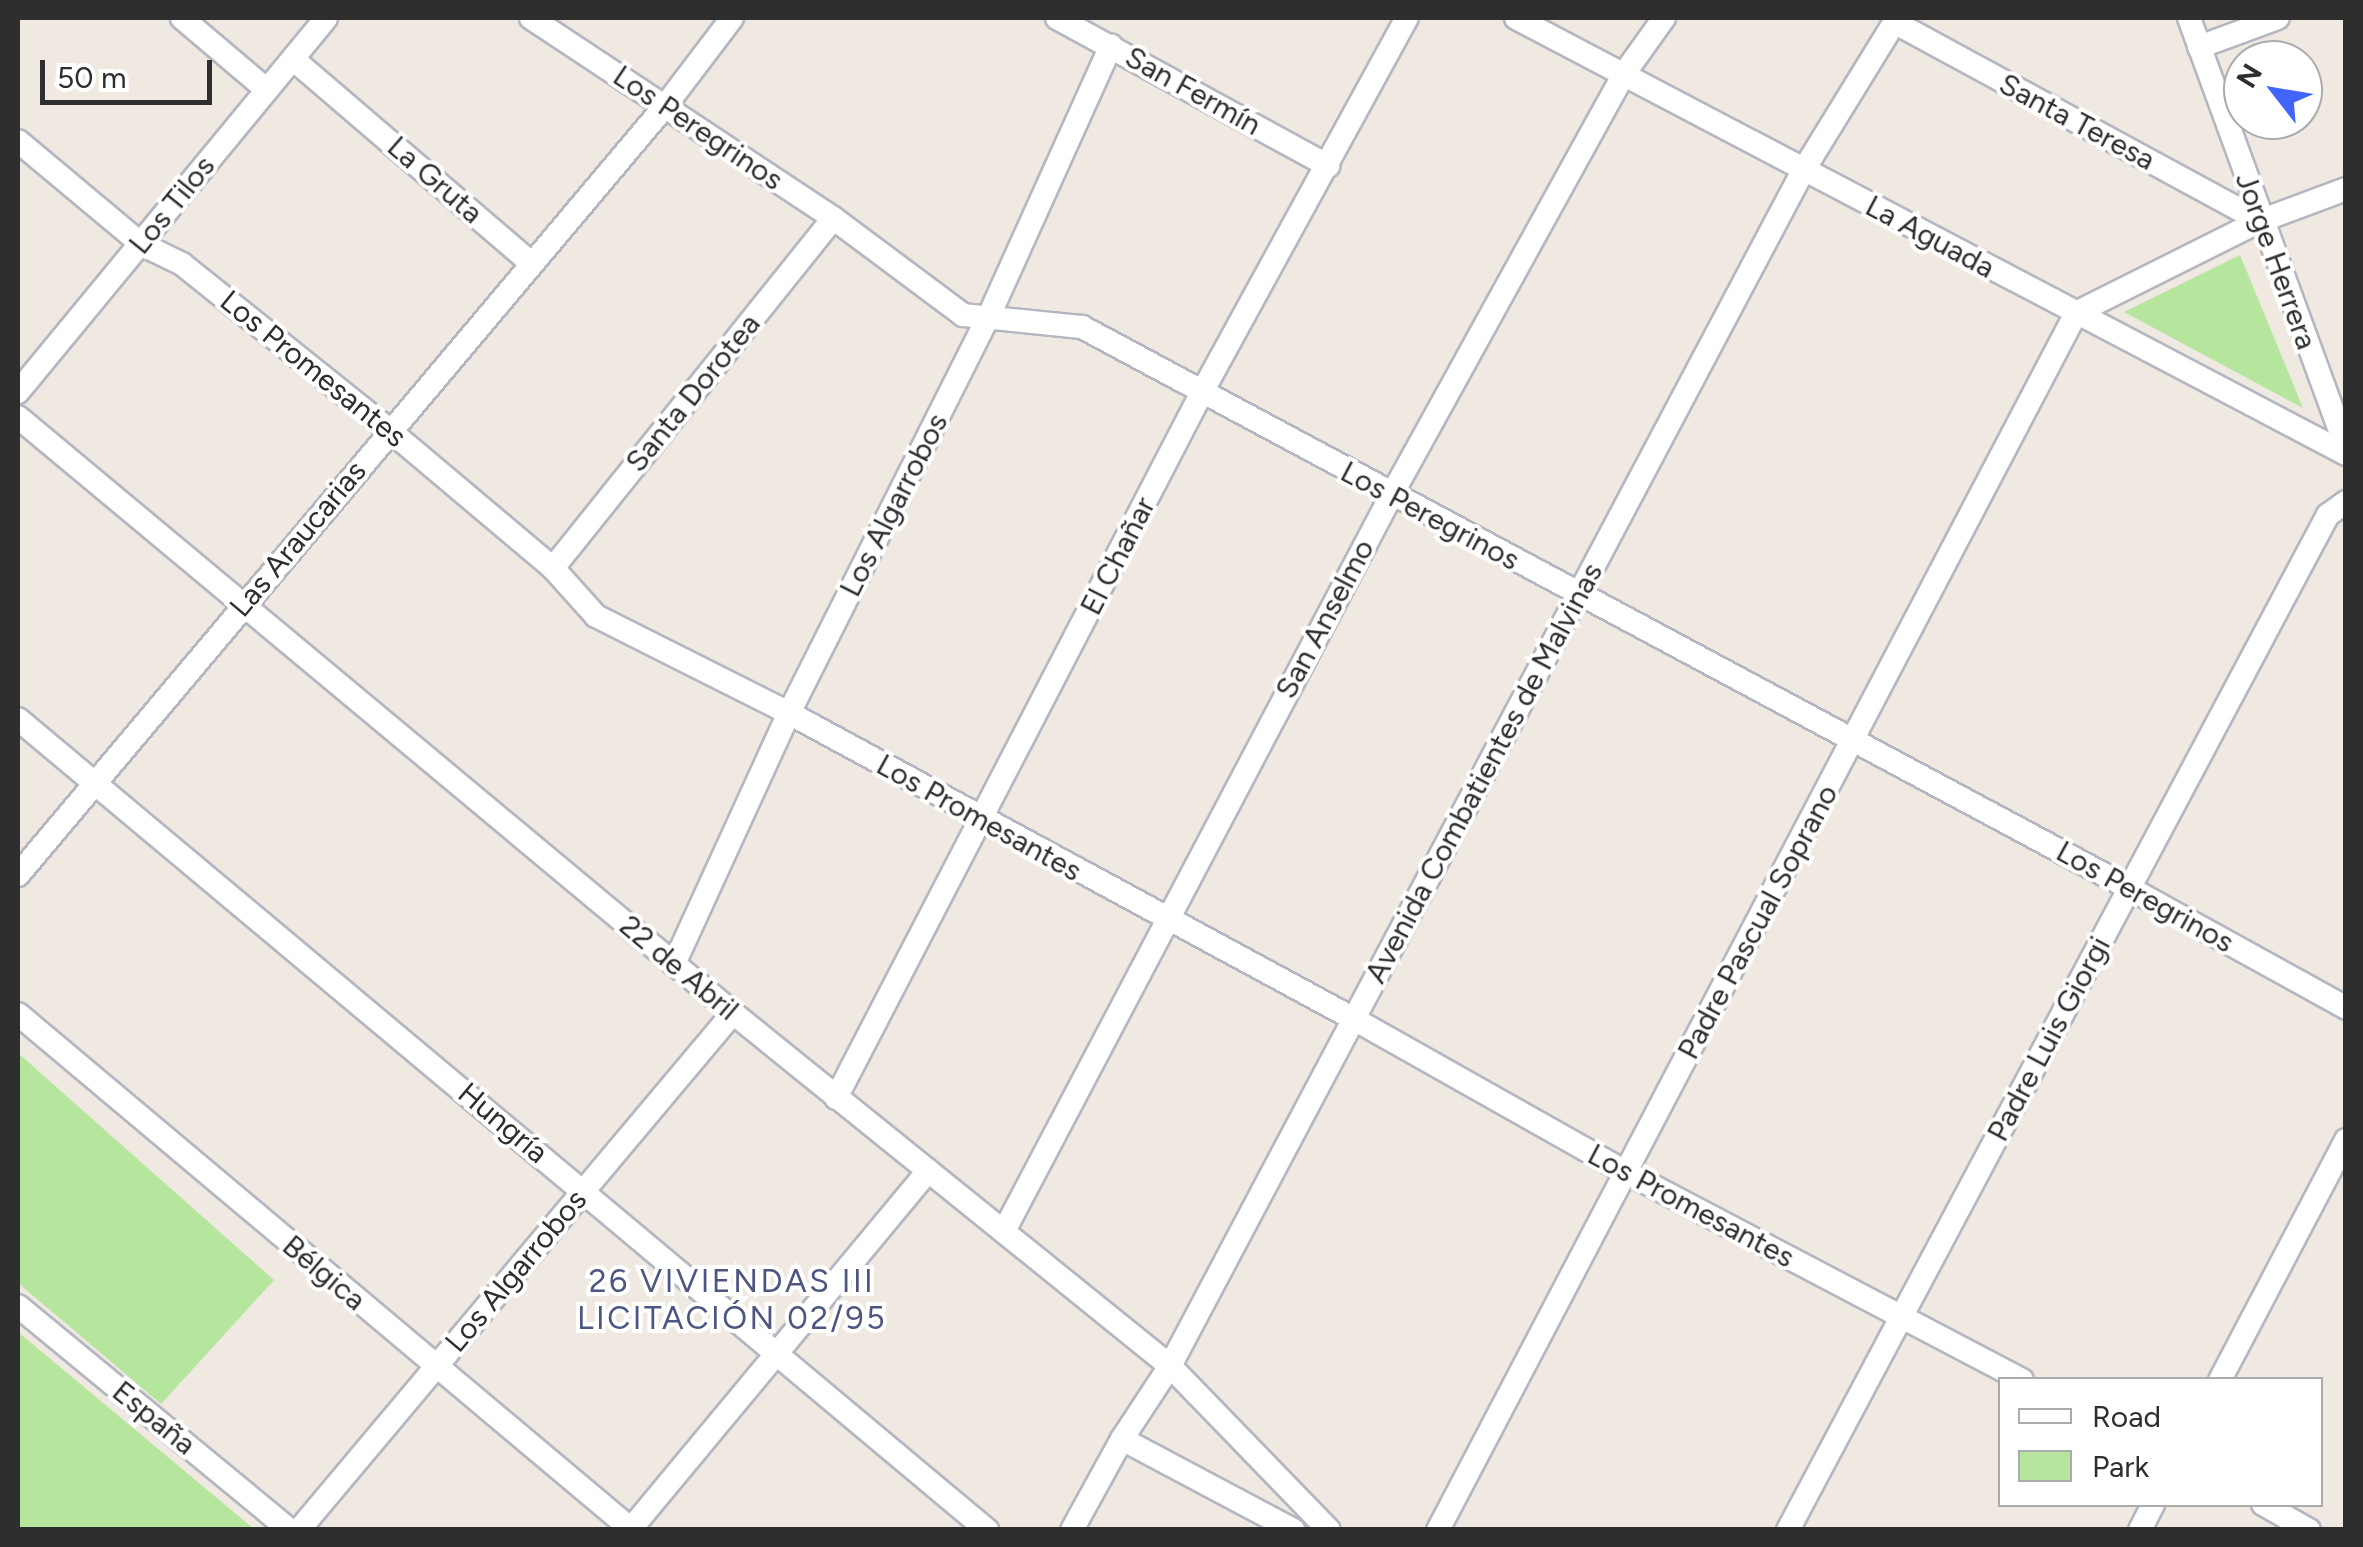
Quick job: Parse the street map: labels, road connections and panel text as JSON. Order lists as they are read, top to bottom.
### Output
{
  "streets": {
    "street": [
      "San Fermín",
      "Santa Teresa",
      "Los Peregrinos",
      "La Gruta",
      "Los Tilos",
      "La Aguada",
      "Jorge Herrera",
      "Los Promesantes",
      "Santa Dorotea",
      "Los Algarrobos",
      "Las Araucarias",
      "El Chañar",
      "San Anselmo",
      "Avenida Combatientes de Malvinas",
      "Padre Pascual Soprano",
      "22 de Abril",
      "Padre Luis Giorgi",
      "Hungría",
      "Bélgica",
      "España"
    ]
  },
  "crossings": [
    ["San Fermín", "Los Algarrobos"],
    ["San Fermín", "El Chañar"],
    ["Santa Teresa", "Jorge Herrera"],
    ["Santa Teresa", "Avenida Combatientes de Malvinas"],
    ["Los Peregrinos", "Santa Dorotea"],
    ["Los Peregrinos", "Los Algarrobos"],
    ["Los Peregrinos", "Las Araucarias"],
    ["Los Peregrinos", "El Chañar"],
    ["Los Peregrinos", "San Anselmo"],
    ["Los Peregrinos", "Avenida Combatientes de Malvinas"],
    ["Los Peregrinos", "Padre Pascual Soprano"],
    ["Los Peregrinos", "Padre Luis Giorgi"],
    ["La Gruta", "Los Tilos"],
    ["La Gruta", "Las Araucarias"],
    ["Los Tilos", "Los Promesantes"],
    ["La Aguada", "Jorge Herrera"],
    ["La Aguada", "San Anselmo"],
    ["La Aguada", "Avenida Combatientes de Malvinas"],
    ["La Aguada", "Padre Pascual Soprano"],
    ["Los Promesantes", "Santa Dorotea"],
    ["Los Promesantes", "Los Algarrobos"],
    ["Los Promesantes", "Las Araucarias"],
    ["Los Promesantes", "El Chañar"],
    ["Los Promesantes", "San Anselmo"],
    ["Los Promesantes", "Avenida Combatientes de Malvinas"],
    ["Los Promesantes", "Padre Pascual Soprano"],
    ["Los Promesantes", "Padre Luis Giorgi"],
    ["Los Algarrobos", "22 de Abril"],
    ["Los Algarrobos", "Hungría"],
    ["Los Algarrobos", "Bélgica"],
    ["Las Araucarias", "22 de Abril"],
    ["Las Araucarias", "Hungría"],
    ["El Chañar", "22 de Abril"],
    ["San Anselmo", "22 de Abril"],
    ["Avenida Combatientes de Malvinas", "22 de Abril"]
  ],
  "districts": ["26 VIVIENDAS III LICITACIÓN 02/95"],
  "legend": ["Road", "Park"],
  "scale_bar": "50 m",
  "north": "top left"
}
